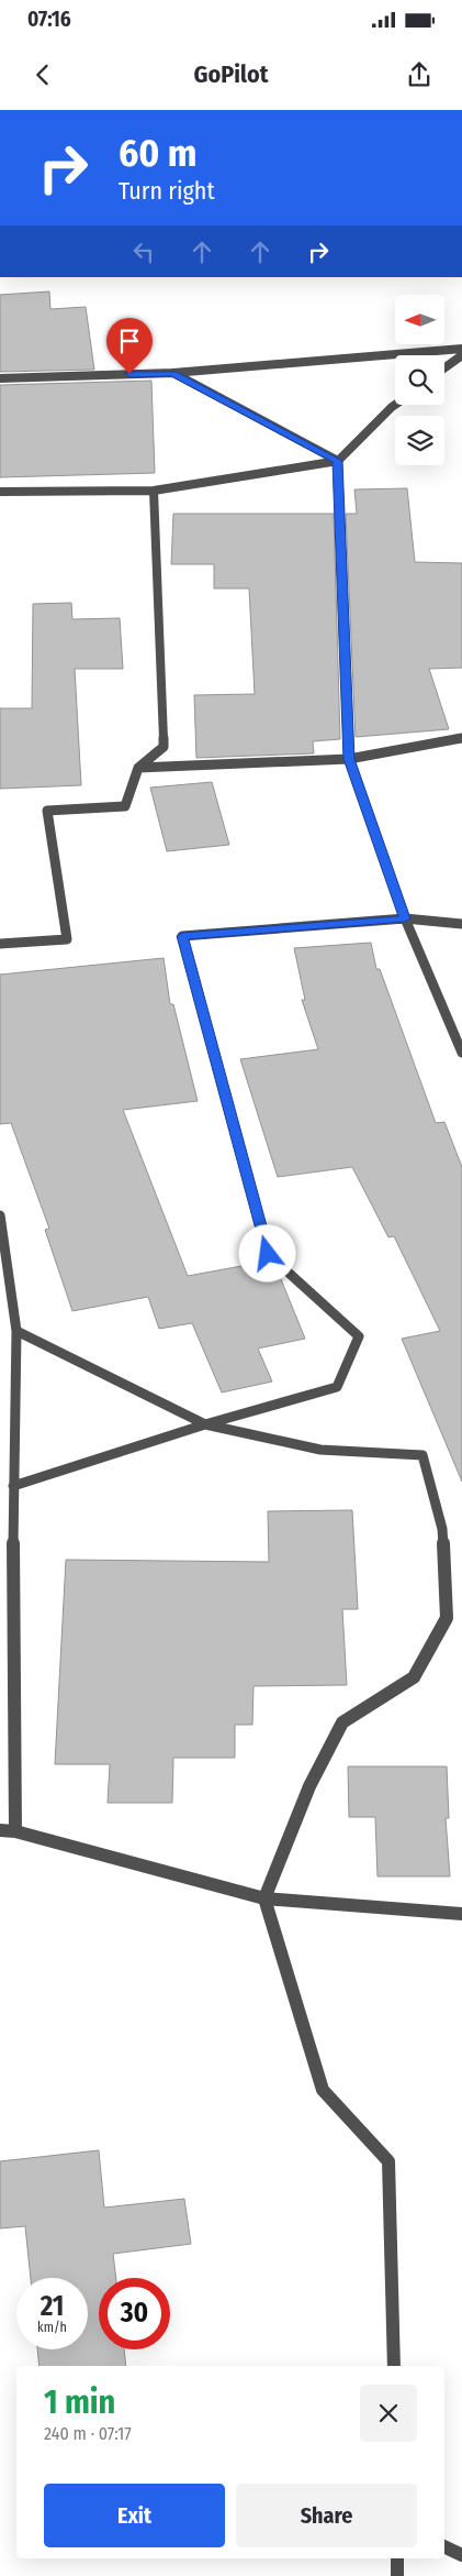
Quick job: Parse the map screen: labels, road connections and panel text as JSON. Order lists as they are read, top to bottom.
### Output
{
  "north": "left",
  "page": {
    "status": "07:16",
    "header": "GoPilot",
    "turn": ["60 m", "Turn right"],
    "speed": "21 km/h",
    "limit": "30",
    "heading": ["1 min", "240 m · 07:17"],
    "buttons": ["Exit", "Share"]
  }
}
